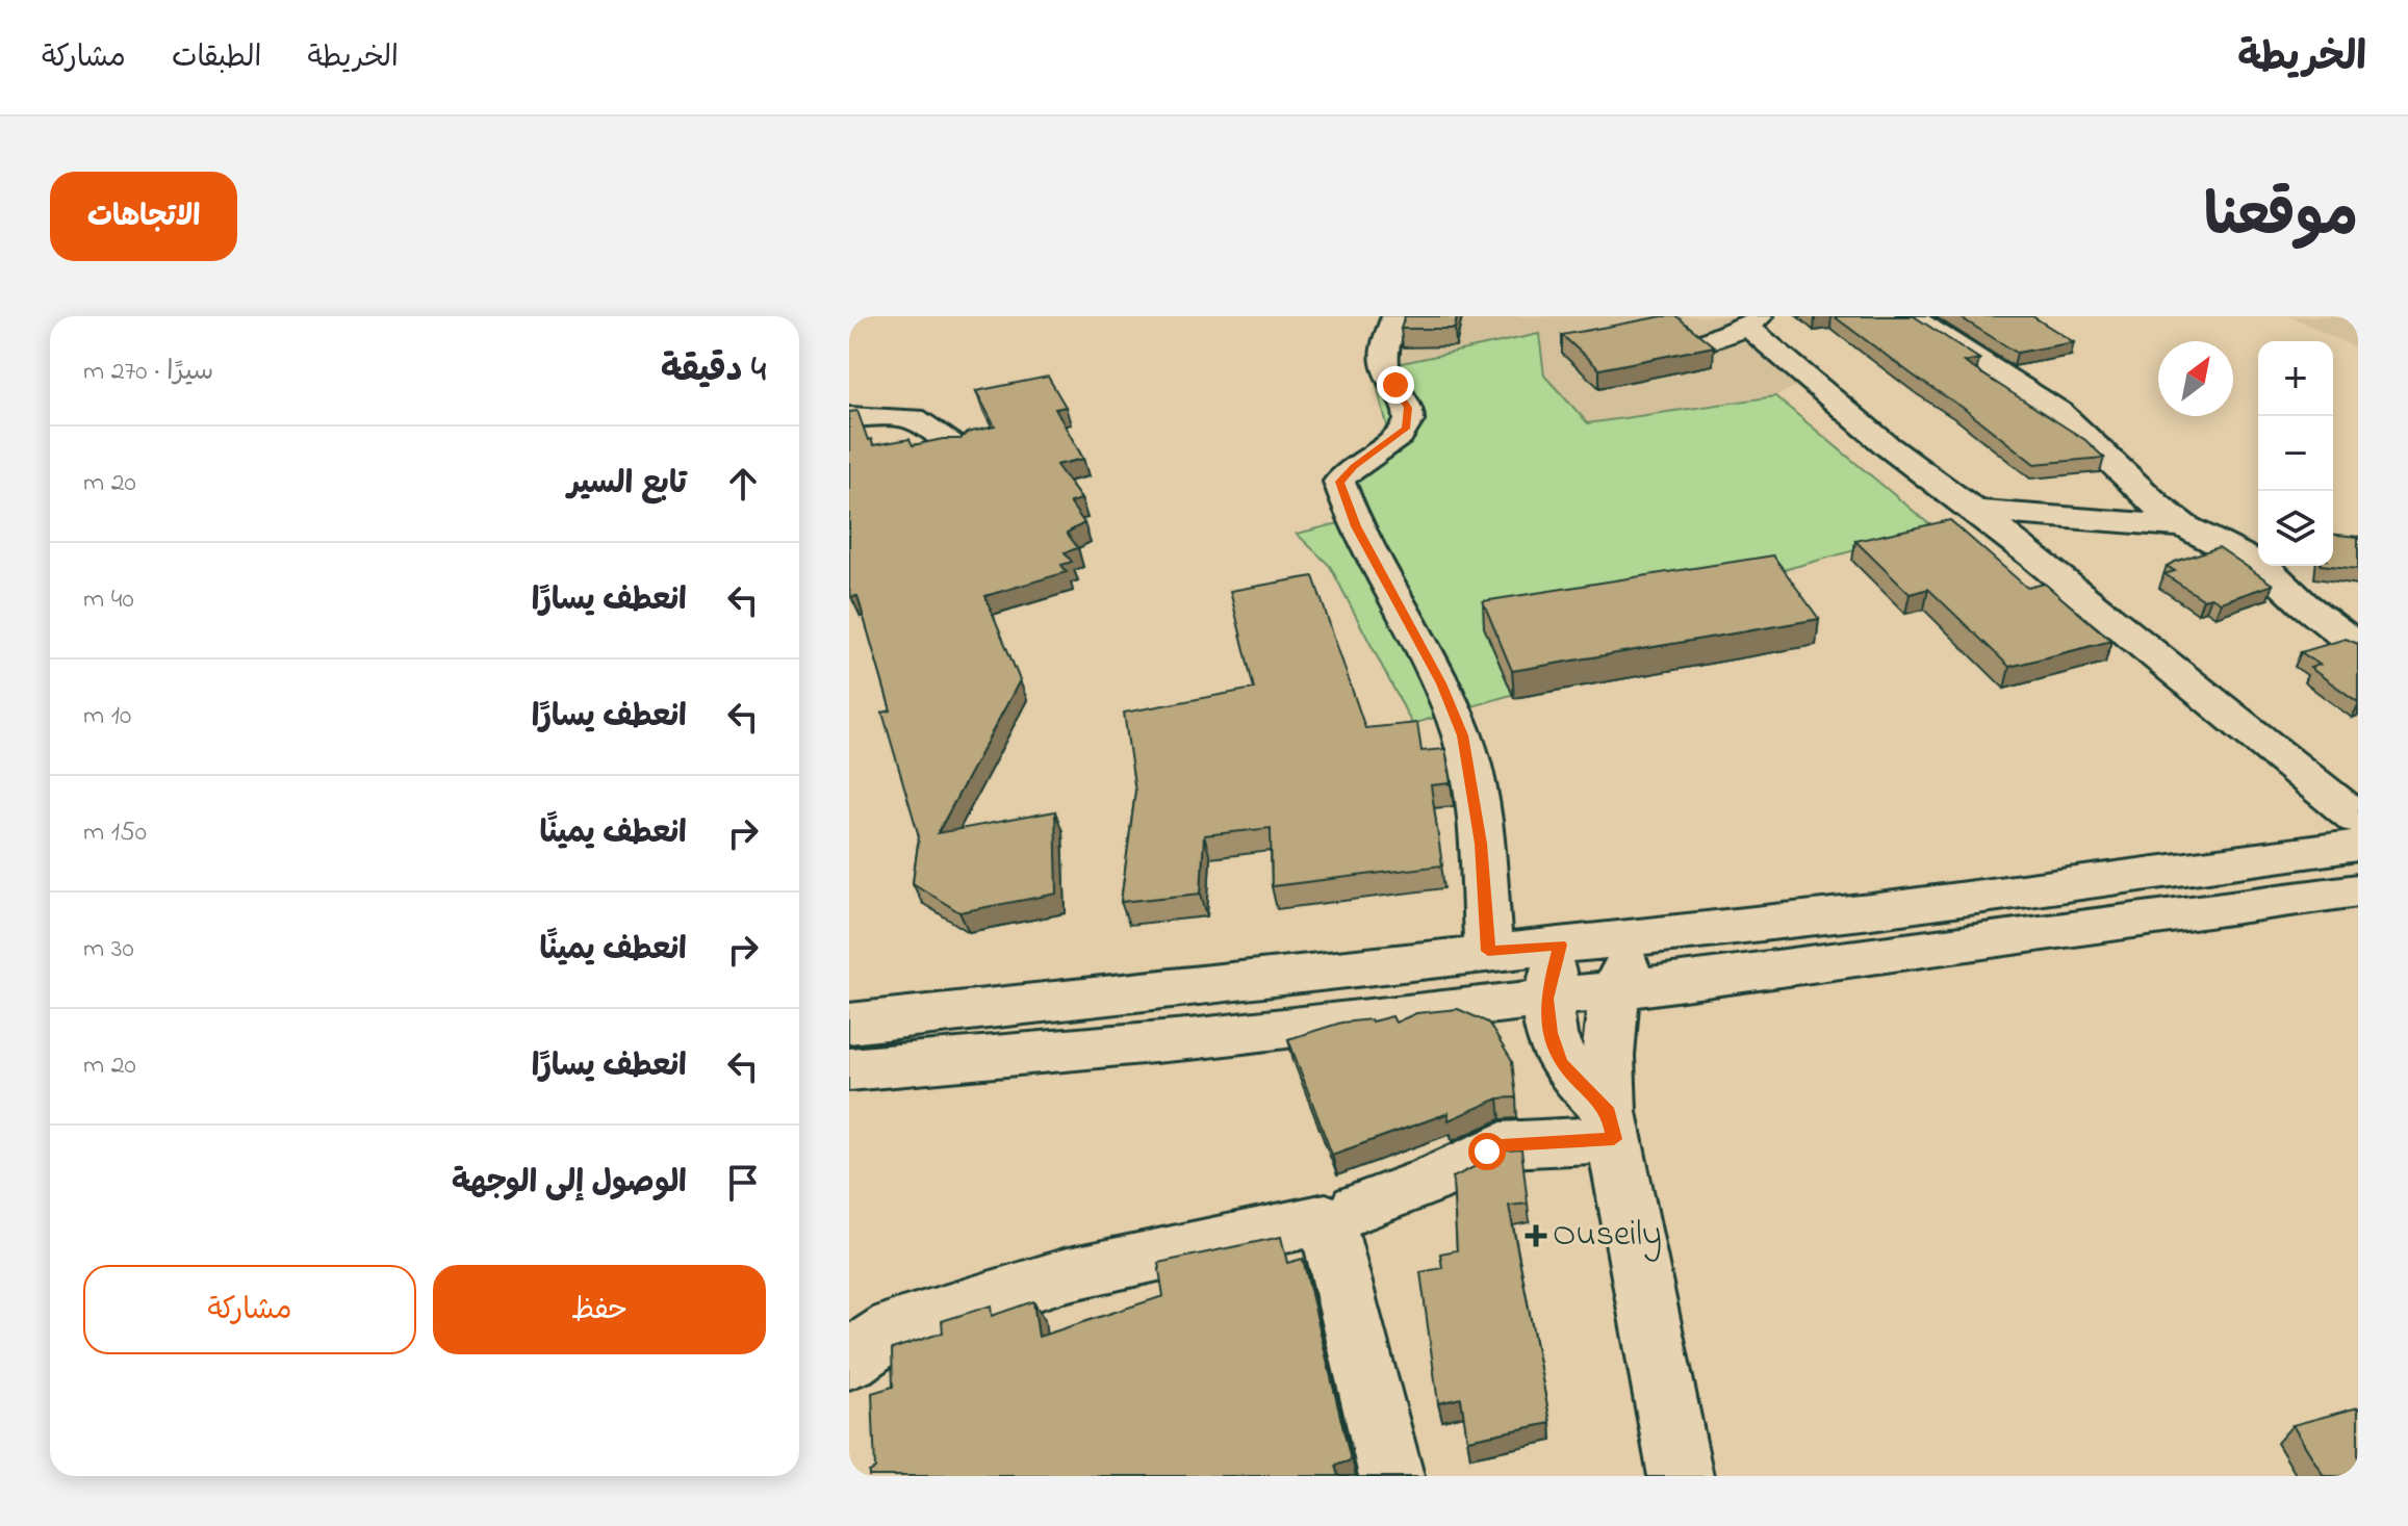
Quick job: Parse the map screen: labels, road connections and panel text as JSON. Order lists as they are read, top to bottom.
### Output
{
  "places": {
    "health": ["Ouseily"]
  },
  "north": "top right",
  "page": {
    "header": "الخريطة",
    "nav": ["الخريطة", "الطبقات", "مشاركة"],
    "title": "موقعنا",
    "buttons": [
      "الاتجاهات",
      ["حفظ", "مشاركة"]
    ],
    "heading": ["4 دقيقة", "سيرًا · 270 m"],
    "map_buttons": ["+", "−"],
    "list": [
      ["تابع السير", "20 m"],
      ["انعطف يسارًا", "40 m"],
      ["انعطف يسارًا", "10 m"],
      ["انعطف يمينًا", "150 m"],
      ["انعطف يمينًا", "30 m"],
      ["انعطف يسارًا", "20 m"],
      "الوصول إلى الوجهة"
    ]
  }
}
